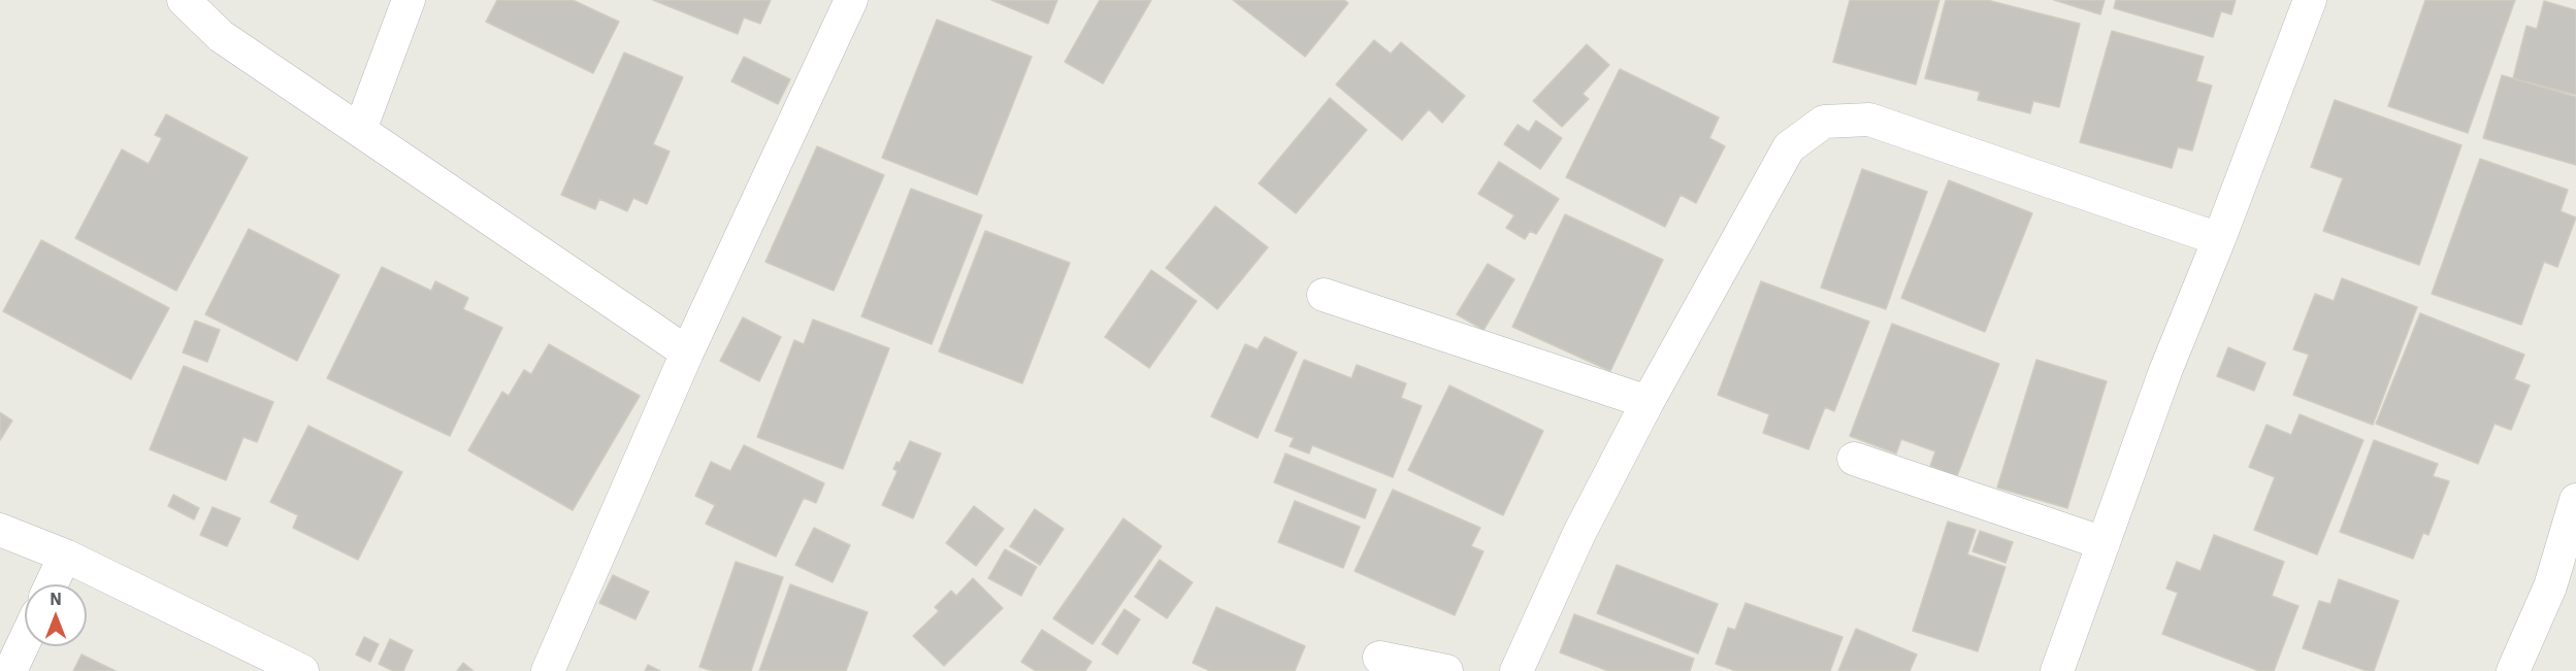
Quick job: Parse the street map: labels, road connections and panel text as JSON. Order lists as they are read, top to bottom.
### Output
{
  "north": "top"
}
